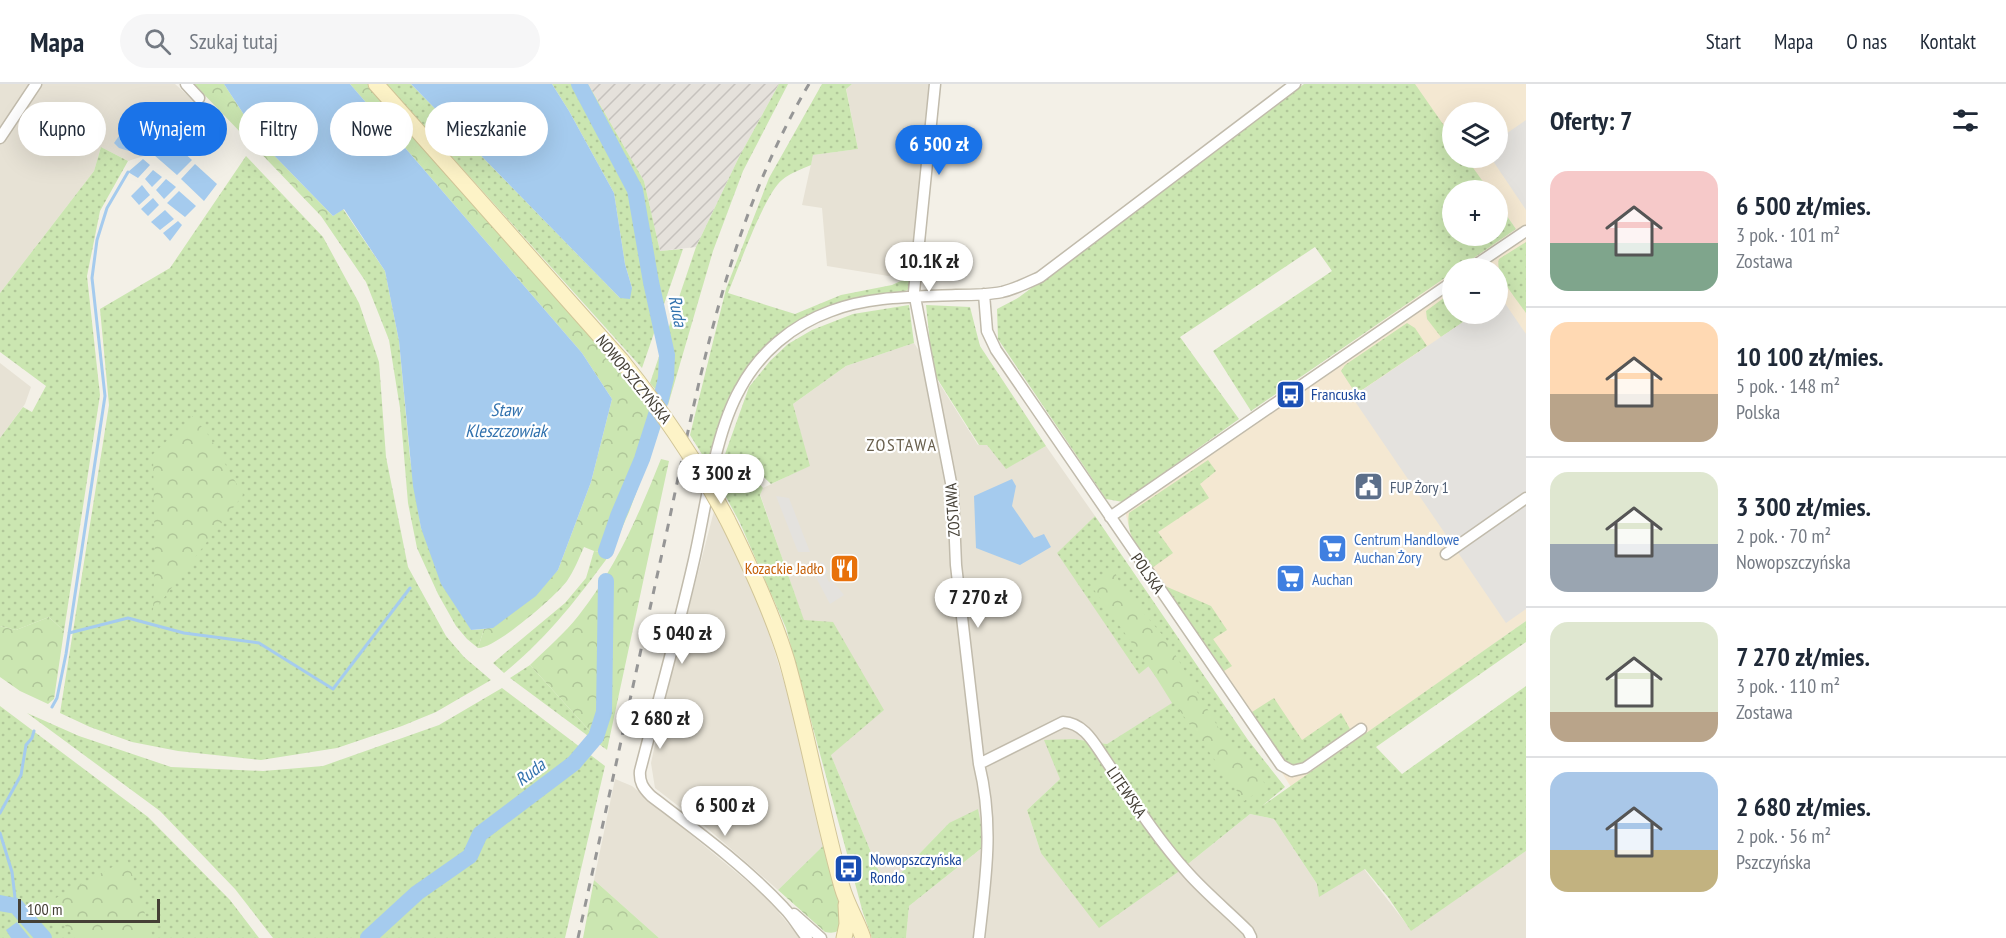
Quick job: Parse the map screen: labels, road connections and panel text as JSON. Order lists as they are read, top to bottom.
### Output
{
  "streets": {
    "main road": ["NOWOPSZCZYŃSKA"],
    "street": ["ZOSTAWA", "POLSKA", "LITEWSKA"]
  },
  "crossings": [
    ["ZOSTAWA", "LITEWSKA"]
  ],
  "districts": ["ZOSTAWA"],
  "water": ["Ruda", "Staw Kleszczowiak"],
  "places": {
    "bus stop": ["Francuska", "Nowopszczyńska Rondo"],
    "public building": ["FUP Żory 1"],
    "supermarket": ["Centrum Handlowe Auchan Żory", "Auchan"],
    "restaurant": ["Kozackie Jadło"]
  },
  "scale_bar": "100 m",
  "page": {
    "header": "Mapa",
    "search": "Szukaj tutaj",
    "nav": [
      "Start",
      "Mapa",
      "O nas",
      "Kontakt"
    ],
    "heading": "Oferty: 7",
    "map_buttons": ["+", "−"],
    "chip": [
      "Kupno",
      "Wynajem",
      "Filtry",
      "Nowe",
      "Mieszkanie"
    ],
    "price": [
      "6 500 zł",
      "10.1K zł",
      "3 300 zł",
      "7 270 zł",
      "5 040 zł",
      "2 680 zł",
      "6 500 zł"
    ],
    "list": [
      {
        "name": "6 500 zł/mies.",
        "note": "3 pok. · 101 m² · Zostawa"
      },
      {
        "name": "10 100 zł/mies.",
        "note": "5 pok. · 148 m² · Polska"
      },
      {
        "name": "3 300 zł/mies.",
        "note": "2 pok. · 70 m² · Nowopszczyńska"
      },
      {
        "name": "7 270 zł/mies.",
        "note": "3 pok. · 110 m² · Zostawa"
      },
      {
        "name": "2 680 zł/mies.",
        "note": "2 pok. · 56 m² · Pszczyńska"
      }
    ],
    "scale": "100 m"
  }
}
